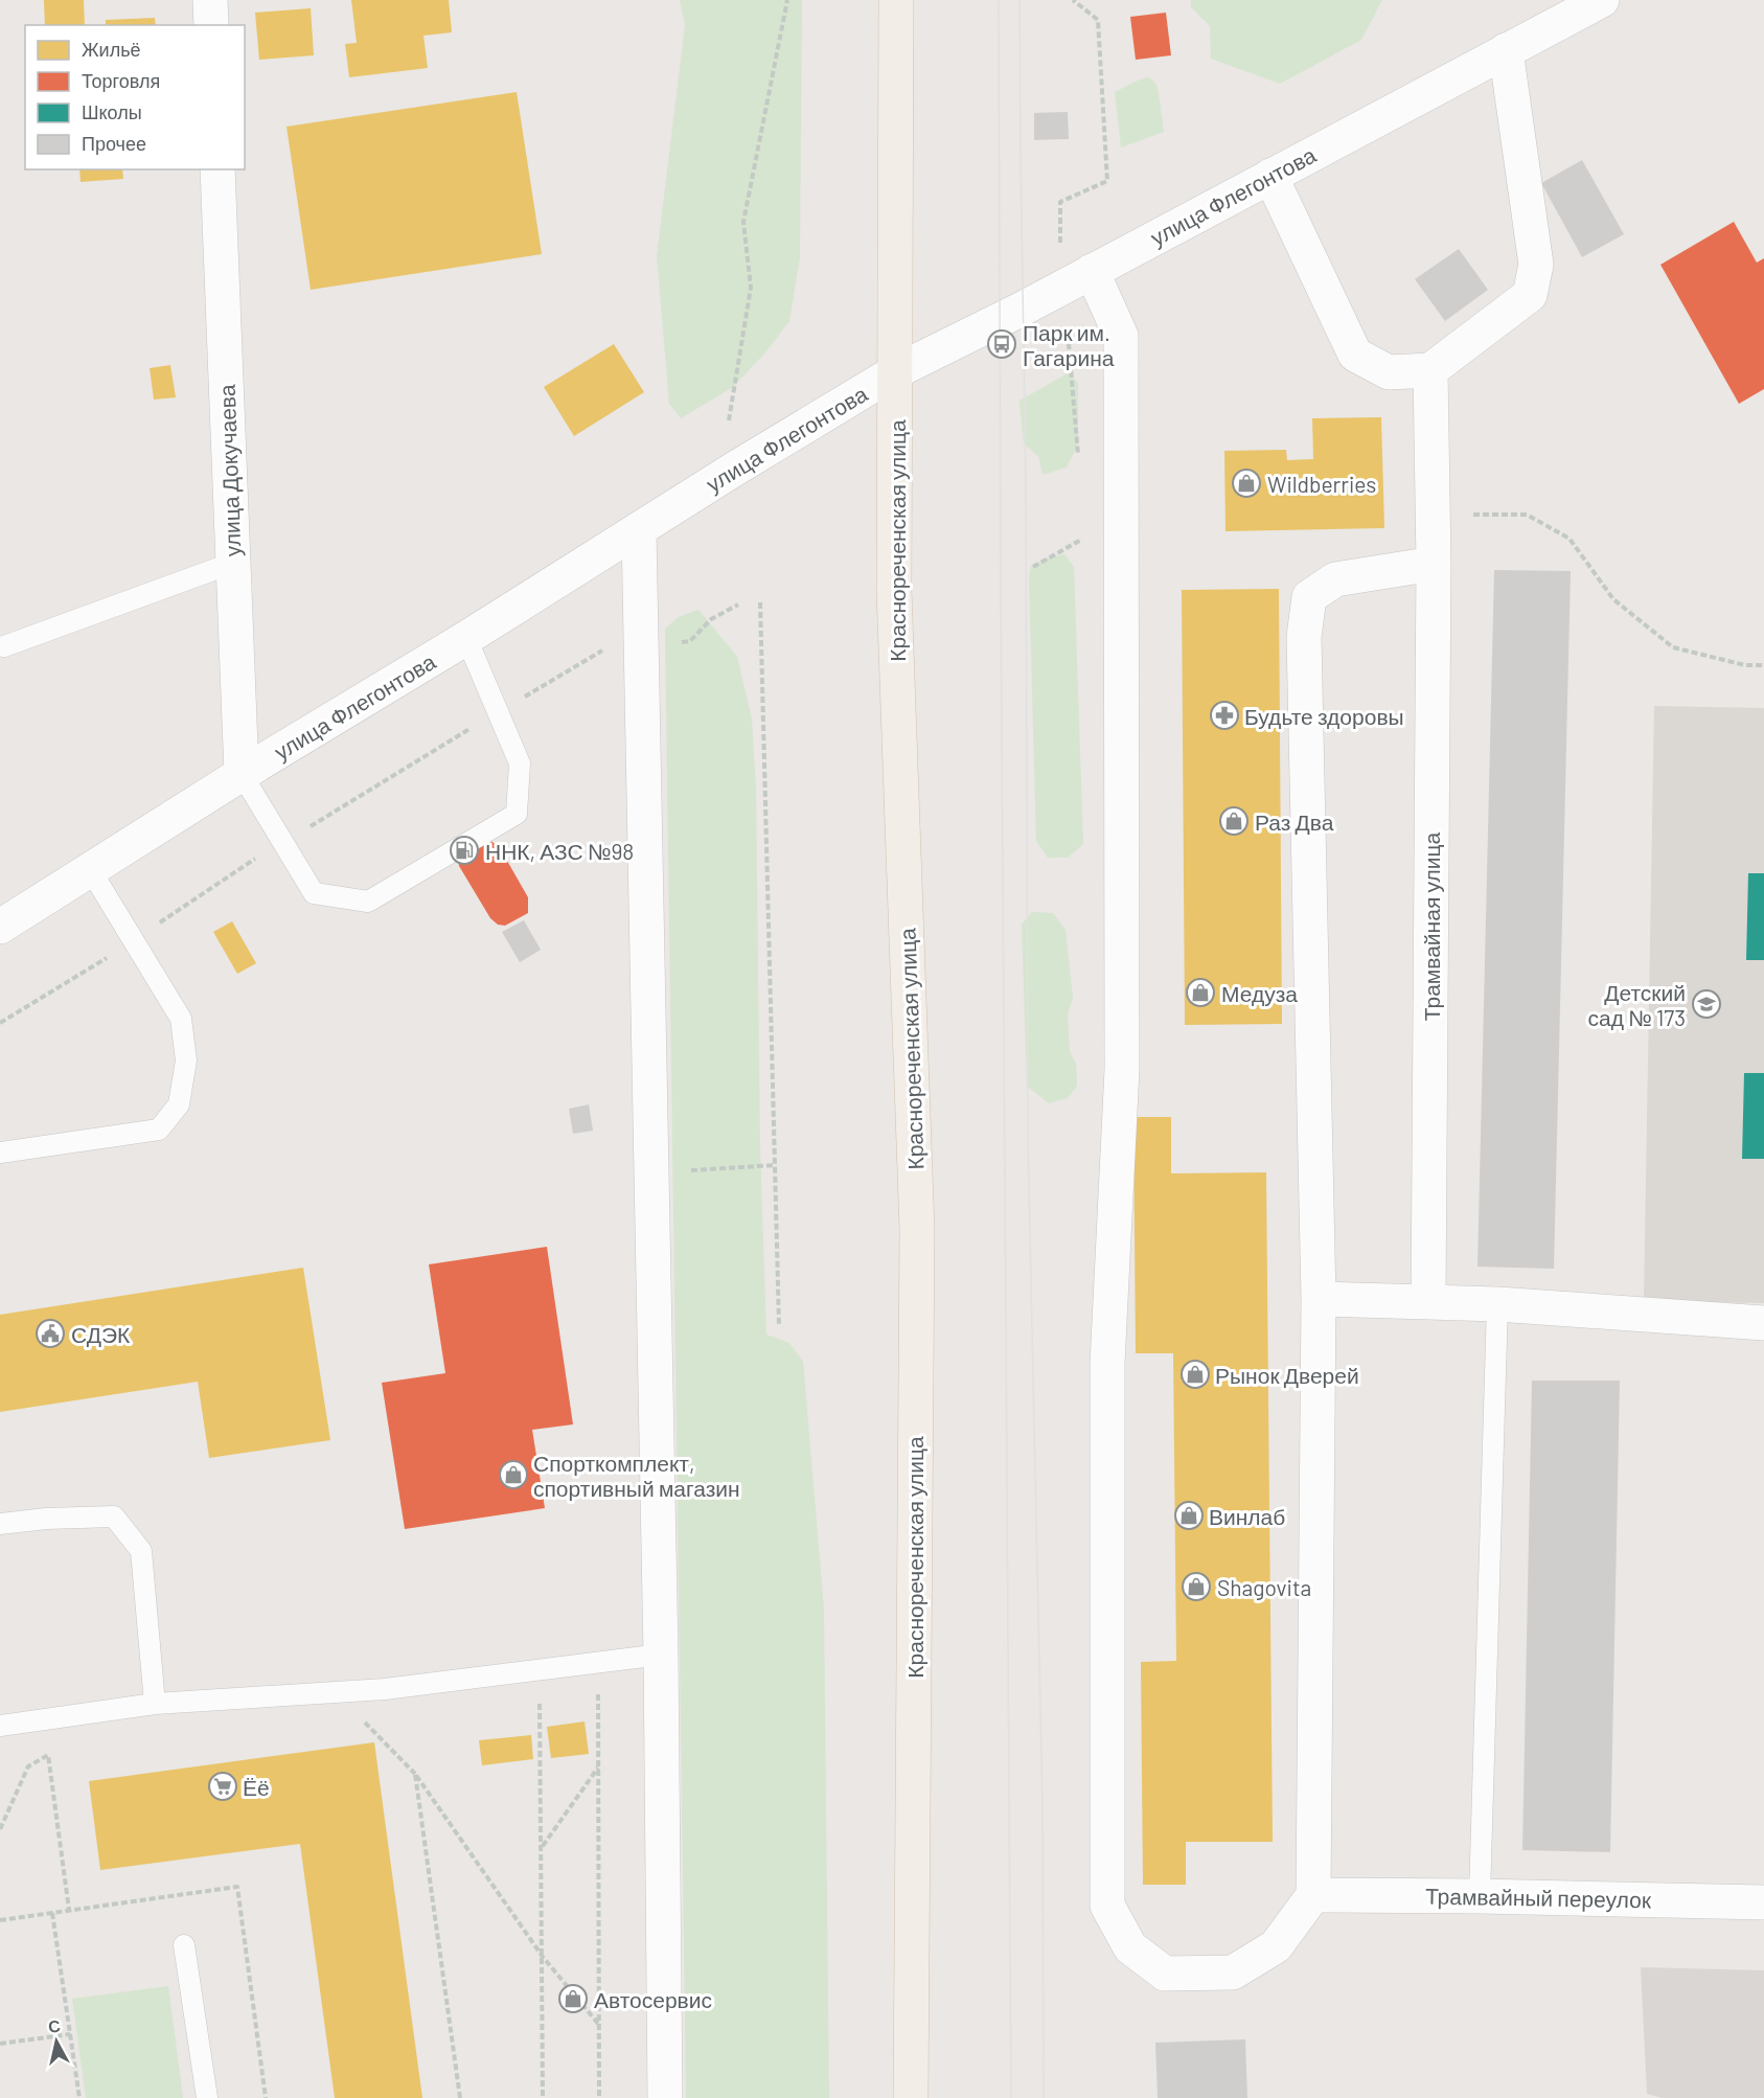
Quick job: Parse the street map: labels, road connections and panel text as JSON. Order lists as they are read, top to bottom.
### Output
{
  "streets": {
    "main road": ["Краснореченская улица"],
    "street": [
      "улица Флегонтова",
      "улица Докучаева",
      "Трамвайная улица",
      "Трамвайный переулок"
    ]
  },
  "crossings": [
    ["улица Флегонтова", "улица Докучаева"],
    ["улица Флегонтова", "Краснореченская улица"]
  ],
  "places": {
    "bus stop": ["Парк им. Гагарина"],
    "shop": [
      "Wildberries",
      "Раз Два",
      "Медуза",
      "Рынок Дверей",
      "Спорткомплект, спортивный магазин",
      "Винлаб",
      "Shagovita",
      "Автосервис"
    ],
    "pharmacy": ["Будьте здоровы"],
    "fuel station": ["ННК, АЗС №98"],
    "school or university": ["Детский сад № 173"],
    "public building": ["СДЭК"],
    "supermarket": ["Ёё"]
  },
  "legend": [
    "Жильё",
    "Торговля",
    "Школы",
    "Прочее"
  ],
  "north": "top"
}
